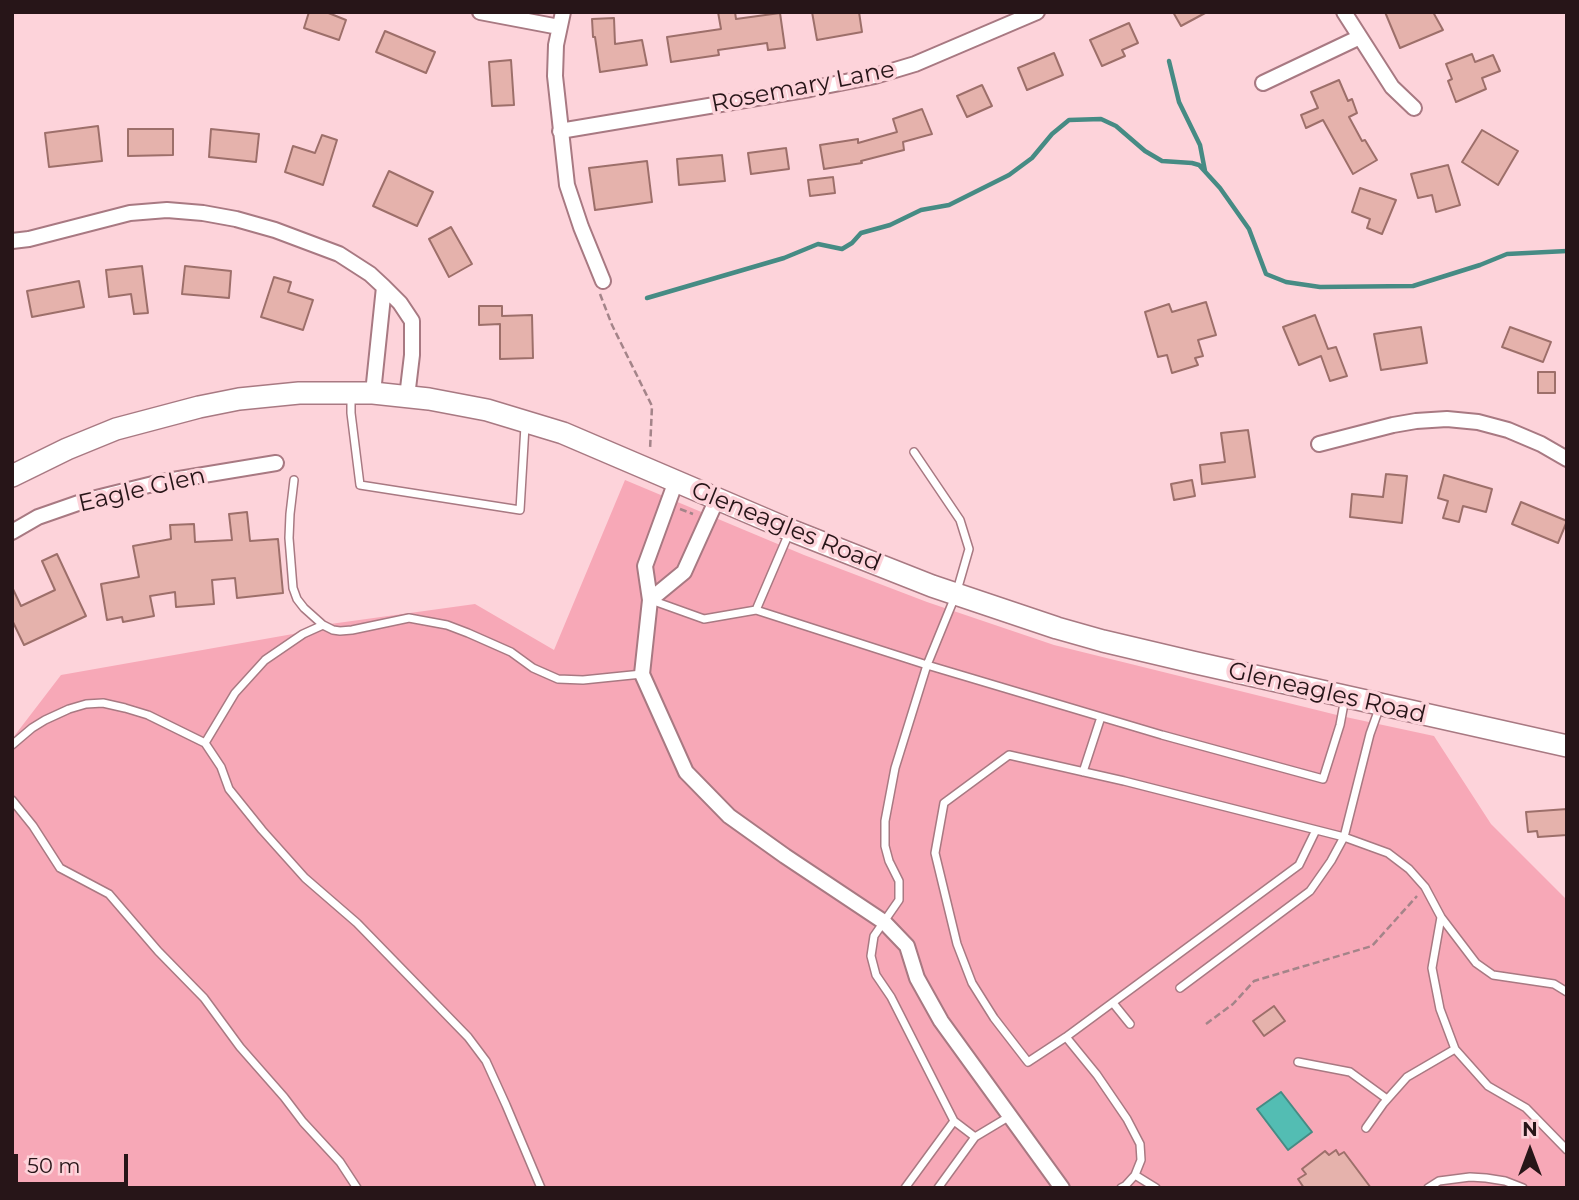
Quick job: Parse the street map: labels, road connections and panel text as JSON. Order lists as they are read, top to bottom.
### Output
{
  "streets": {
    "street": ["Rosemary Lane", "Eagle Glen", "Gleneagles Road"]
  },
  "scale_bar": "50 m",
  "north": "top"
}
